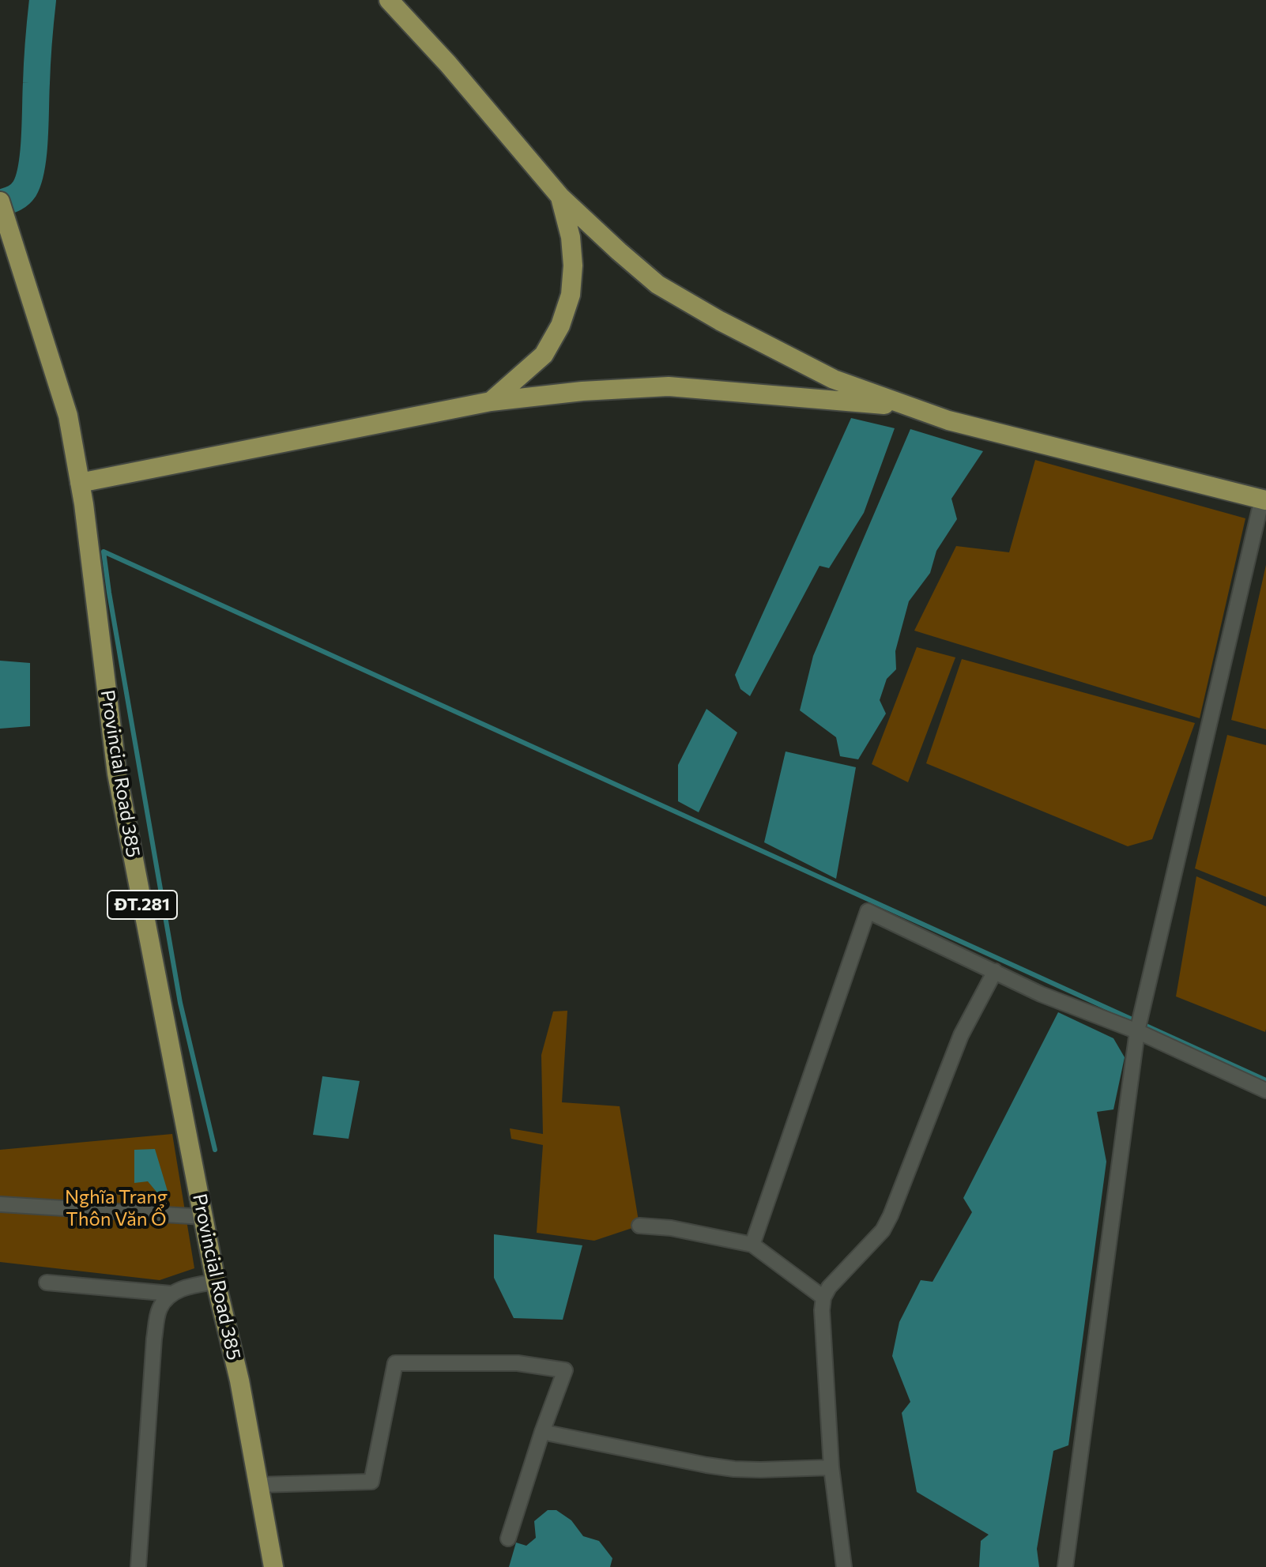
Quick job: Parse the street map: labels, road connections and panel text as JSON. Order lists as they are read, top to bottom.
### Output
{
  "streets": {
    "main road": ["Provincial Road 385", "ĐT.281"]
  },
  "parks": ["Nghĩa Trang Thôn Văn Ổ"]
}
